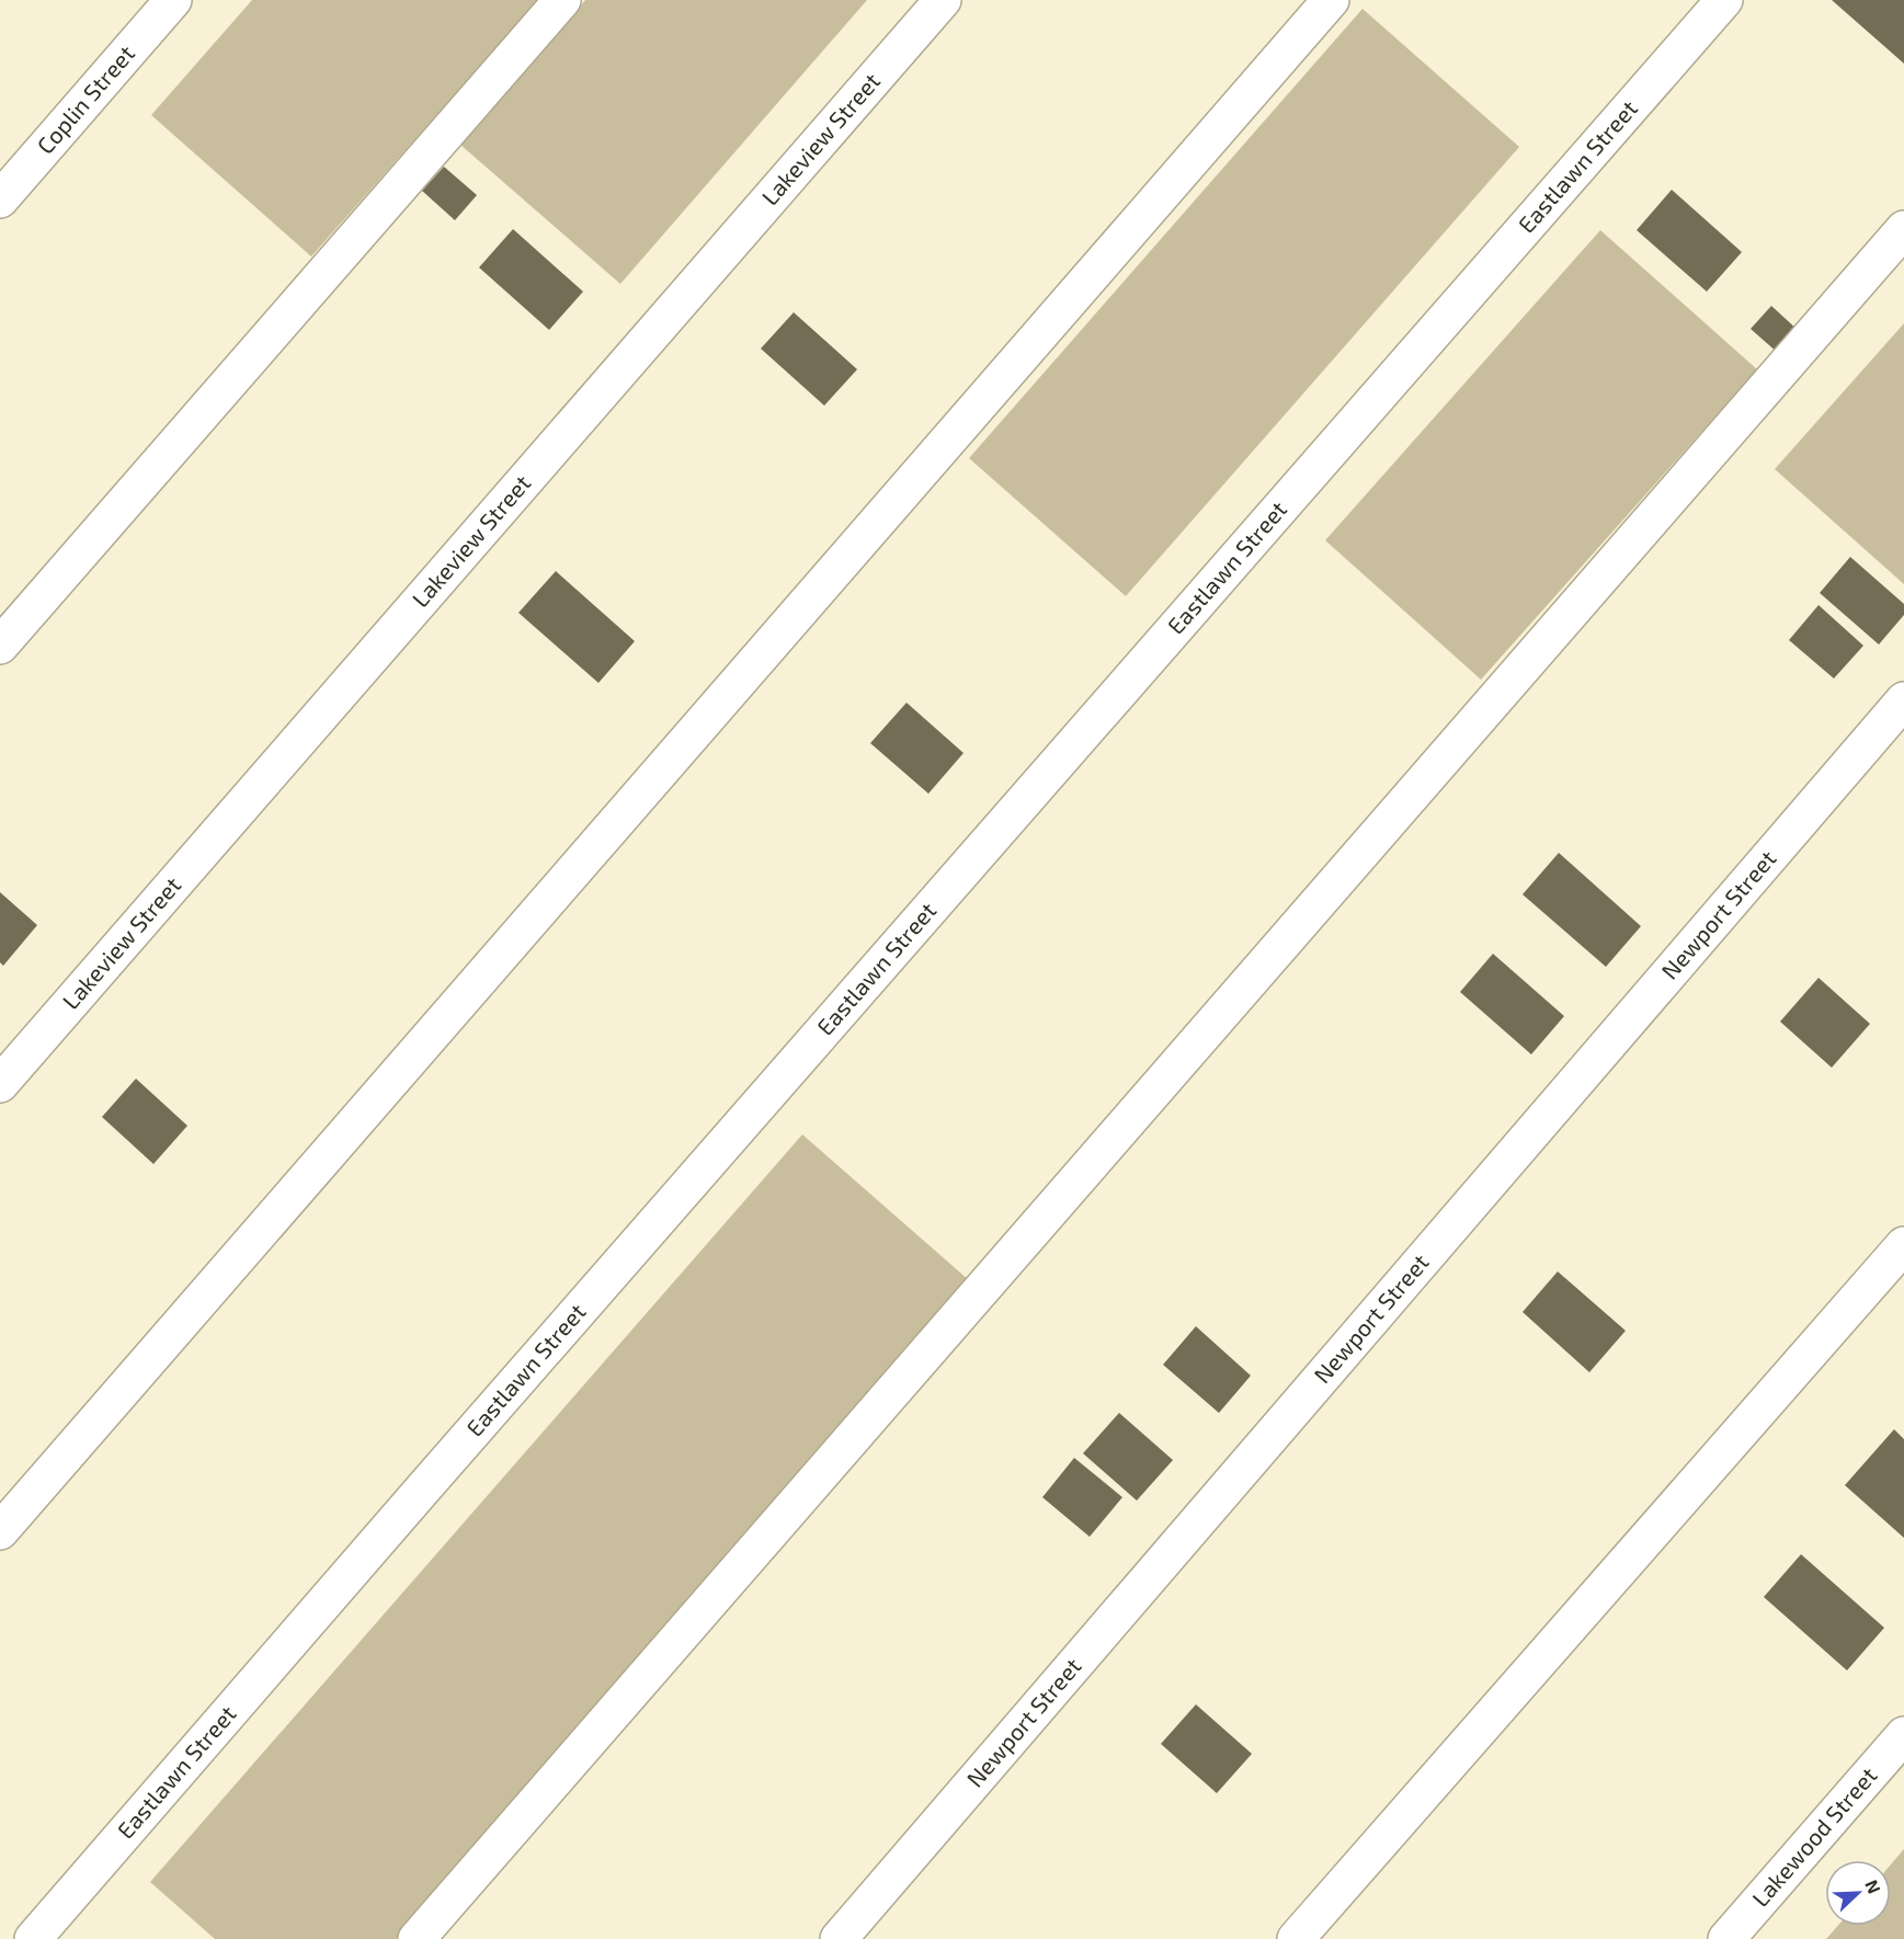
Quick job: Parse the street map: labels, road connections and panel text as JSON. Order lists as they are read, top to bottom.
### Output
{
  "streets": {
    "street": [
      "Coplin Street",
      "Lakeview Street",
      "Eastlawn Street",
      "Newport Street",
      "Lakewood Street"
    ]
  },
  "north": "top right"
}
